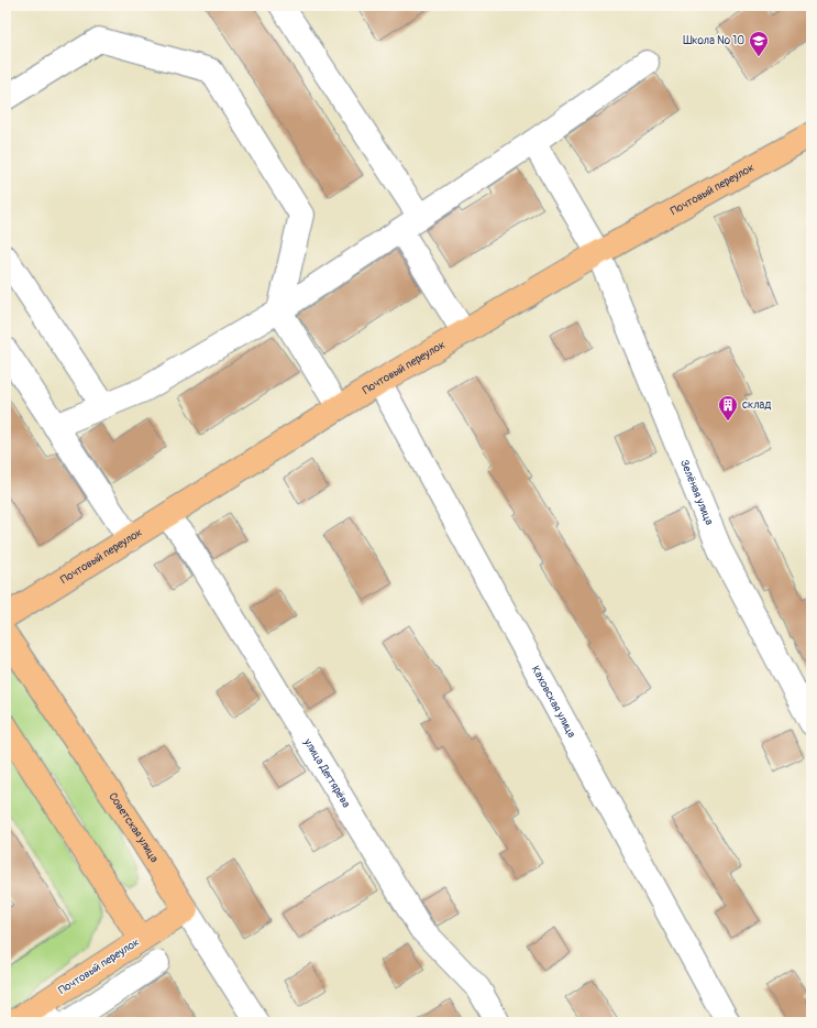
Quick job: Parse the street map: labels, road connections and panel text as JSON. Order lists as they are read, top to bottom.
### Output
{
  "streets": {
    "main road": ["Почтовый переулок", "Советская улица"],
    "street": ["Зелёная улица", "Каховская улица", "улица Дегтярёва"]
  },
  "crossings": [
    ["Почтовый переулок", "Зелёная улица"],
    ["Почтовый переулок", "Каховская улица"],
    ["Почтовый переулок", "улица Дегтярёва"],
    ["Почтовый переулок", "Советская улица"]
  ],
  "places": {
    "school or university": ["Школа № 10"],
    "building": ["склад"]
  }
}
